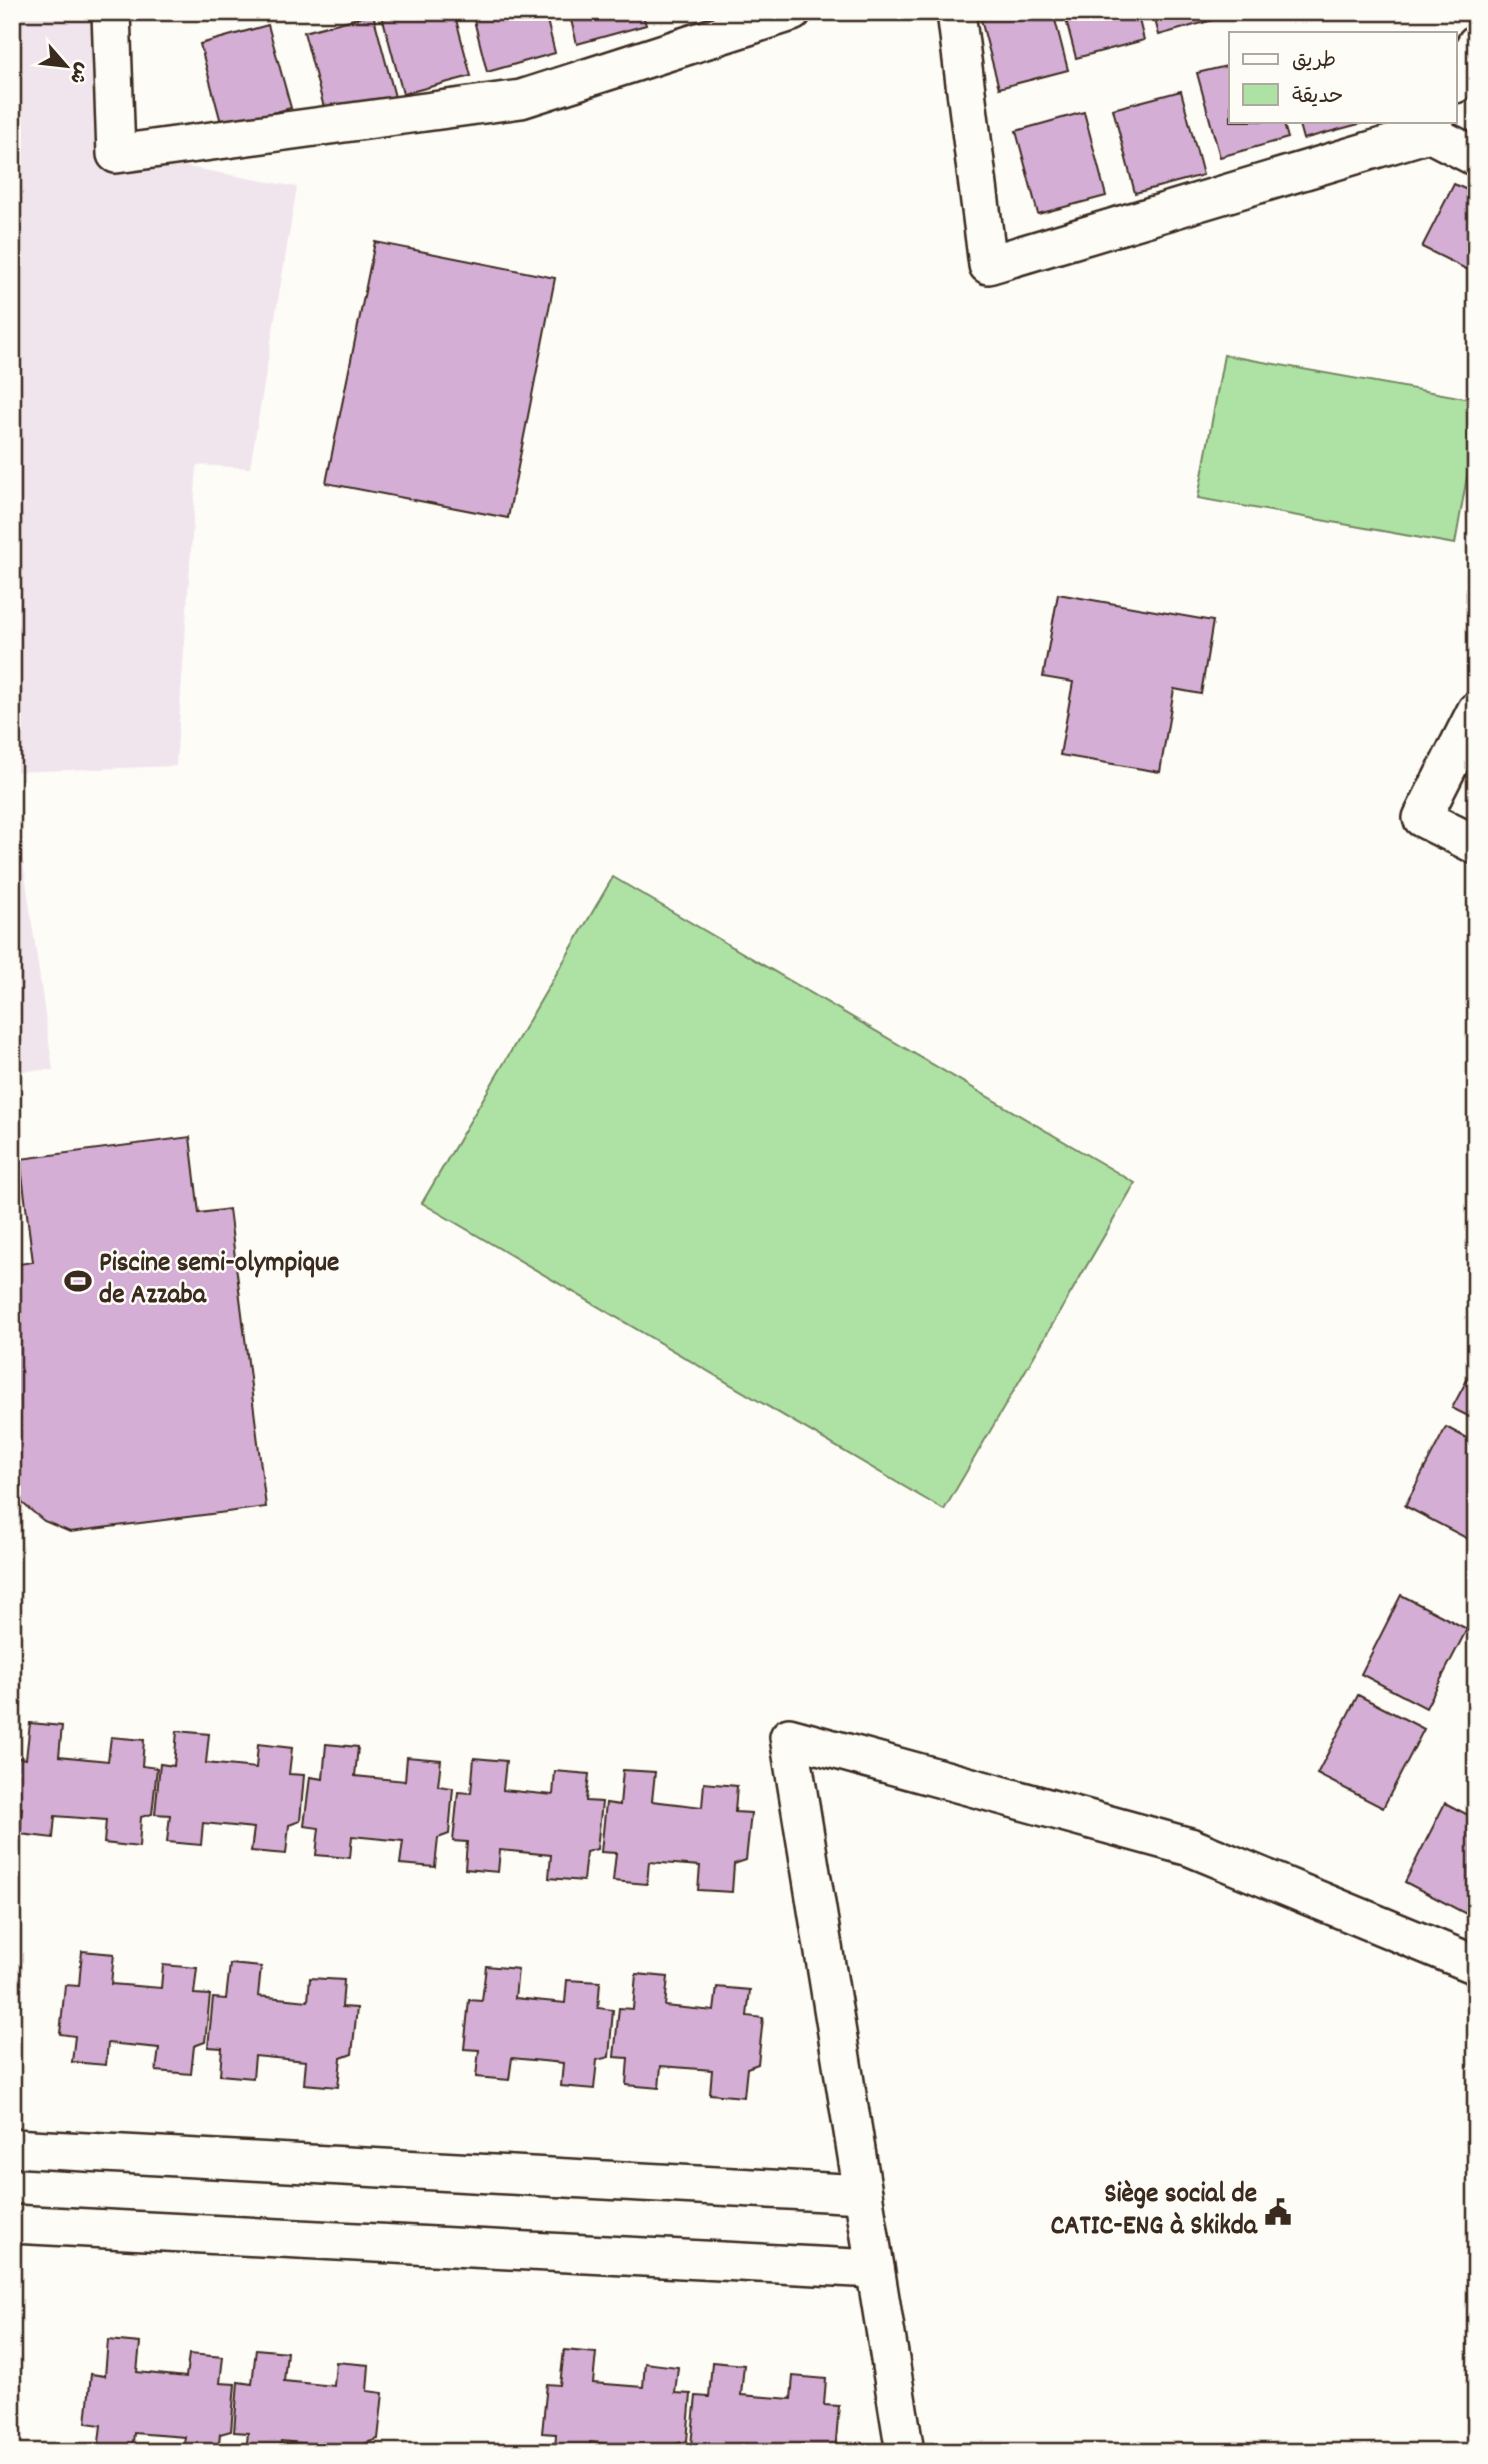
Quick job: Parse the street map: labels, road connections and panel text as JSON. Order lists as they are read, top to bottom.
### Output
{
  "places": {
    "sports": ["Piscine semi-olympique de Azzaba"],
    "public building": ["Siège social de CATIC-ENG à Skikda"]
  },
  "legend": ["طريق", "حديقة"],
  "north": "bottom right"
}
